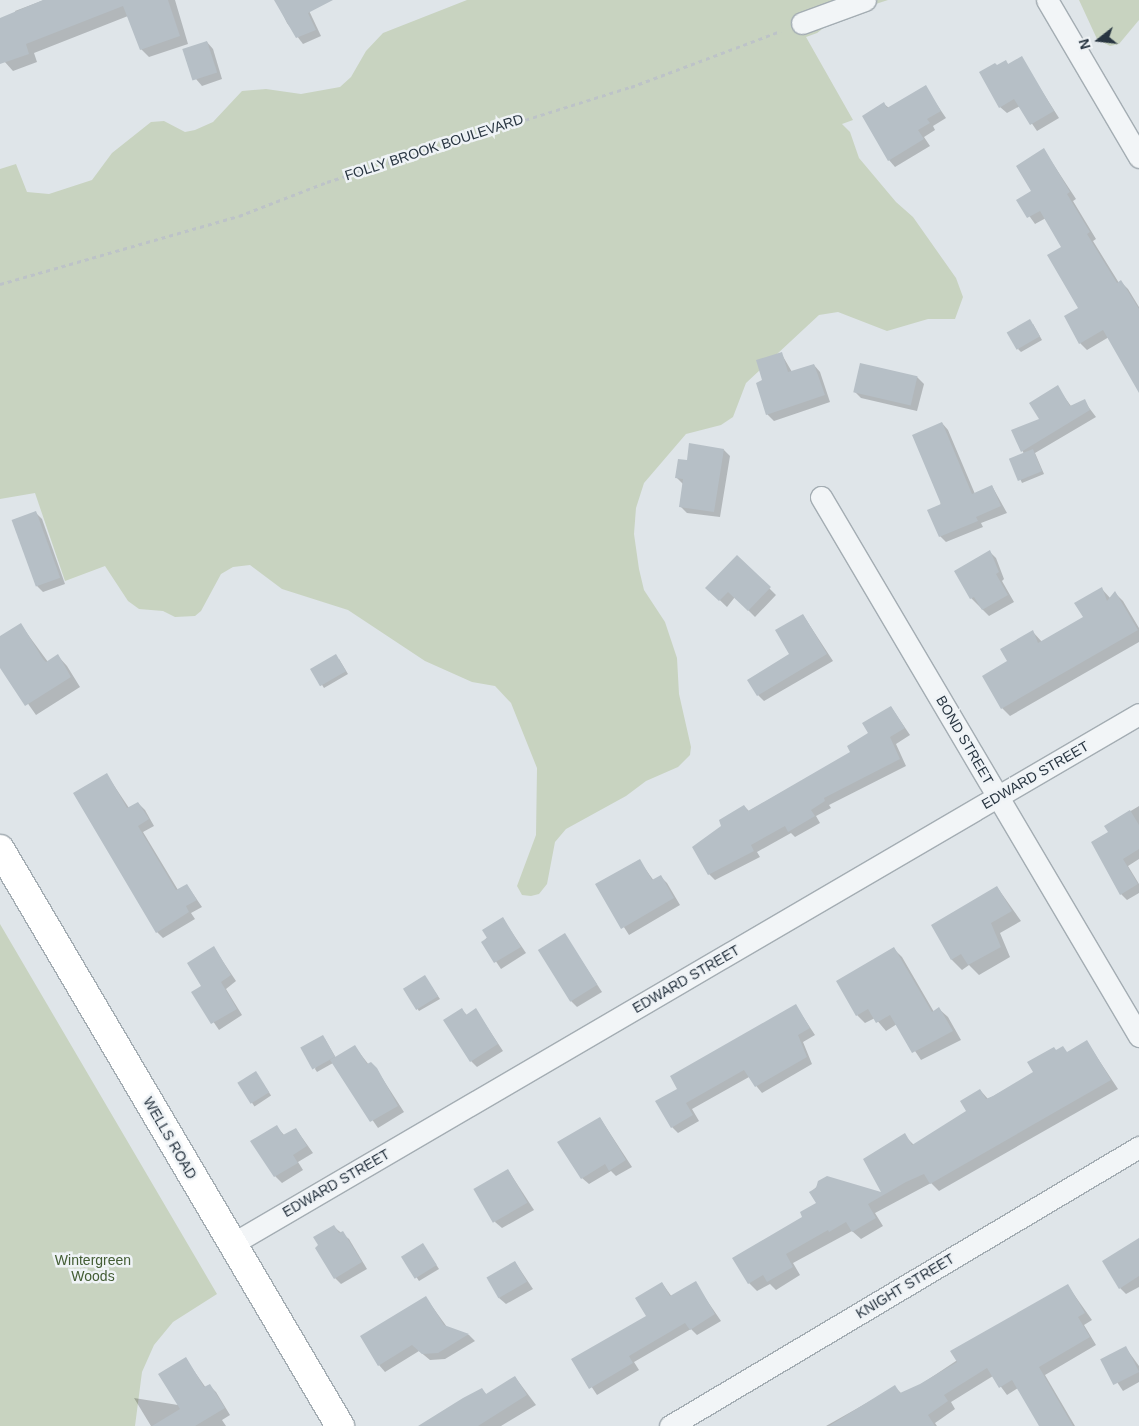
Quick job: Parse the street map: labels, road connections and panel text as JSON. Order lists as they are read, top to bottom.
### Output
{
  "streets": {
    "main road": ["WELLS ROAD"],
    "street": ["BOND STREET", "EDWARD STREET", "KNIGHT STREET"],
    "path": ["FOLLY BROOK BOULEVARD"]
  },
  "crossings": [
    ["BOND STREET", "EDWARD STREET"],
    ["EDWARD STREET", "WELLS ROAD"]
  ],
  "parks": ["Wintergreen Woods"],
  "north": "left"
}
